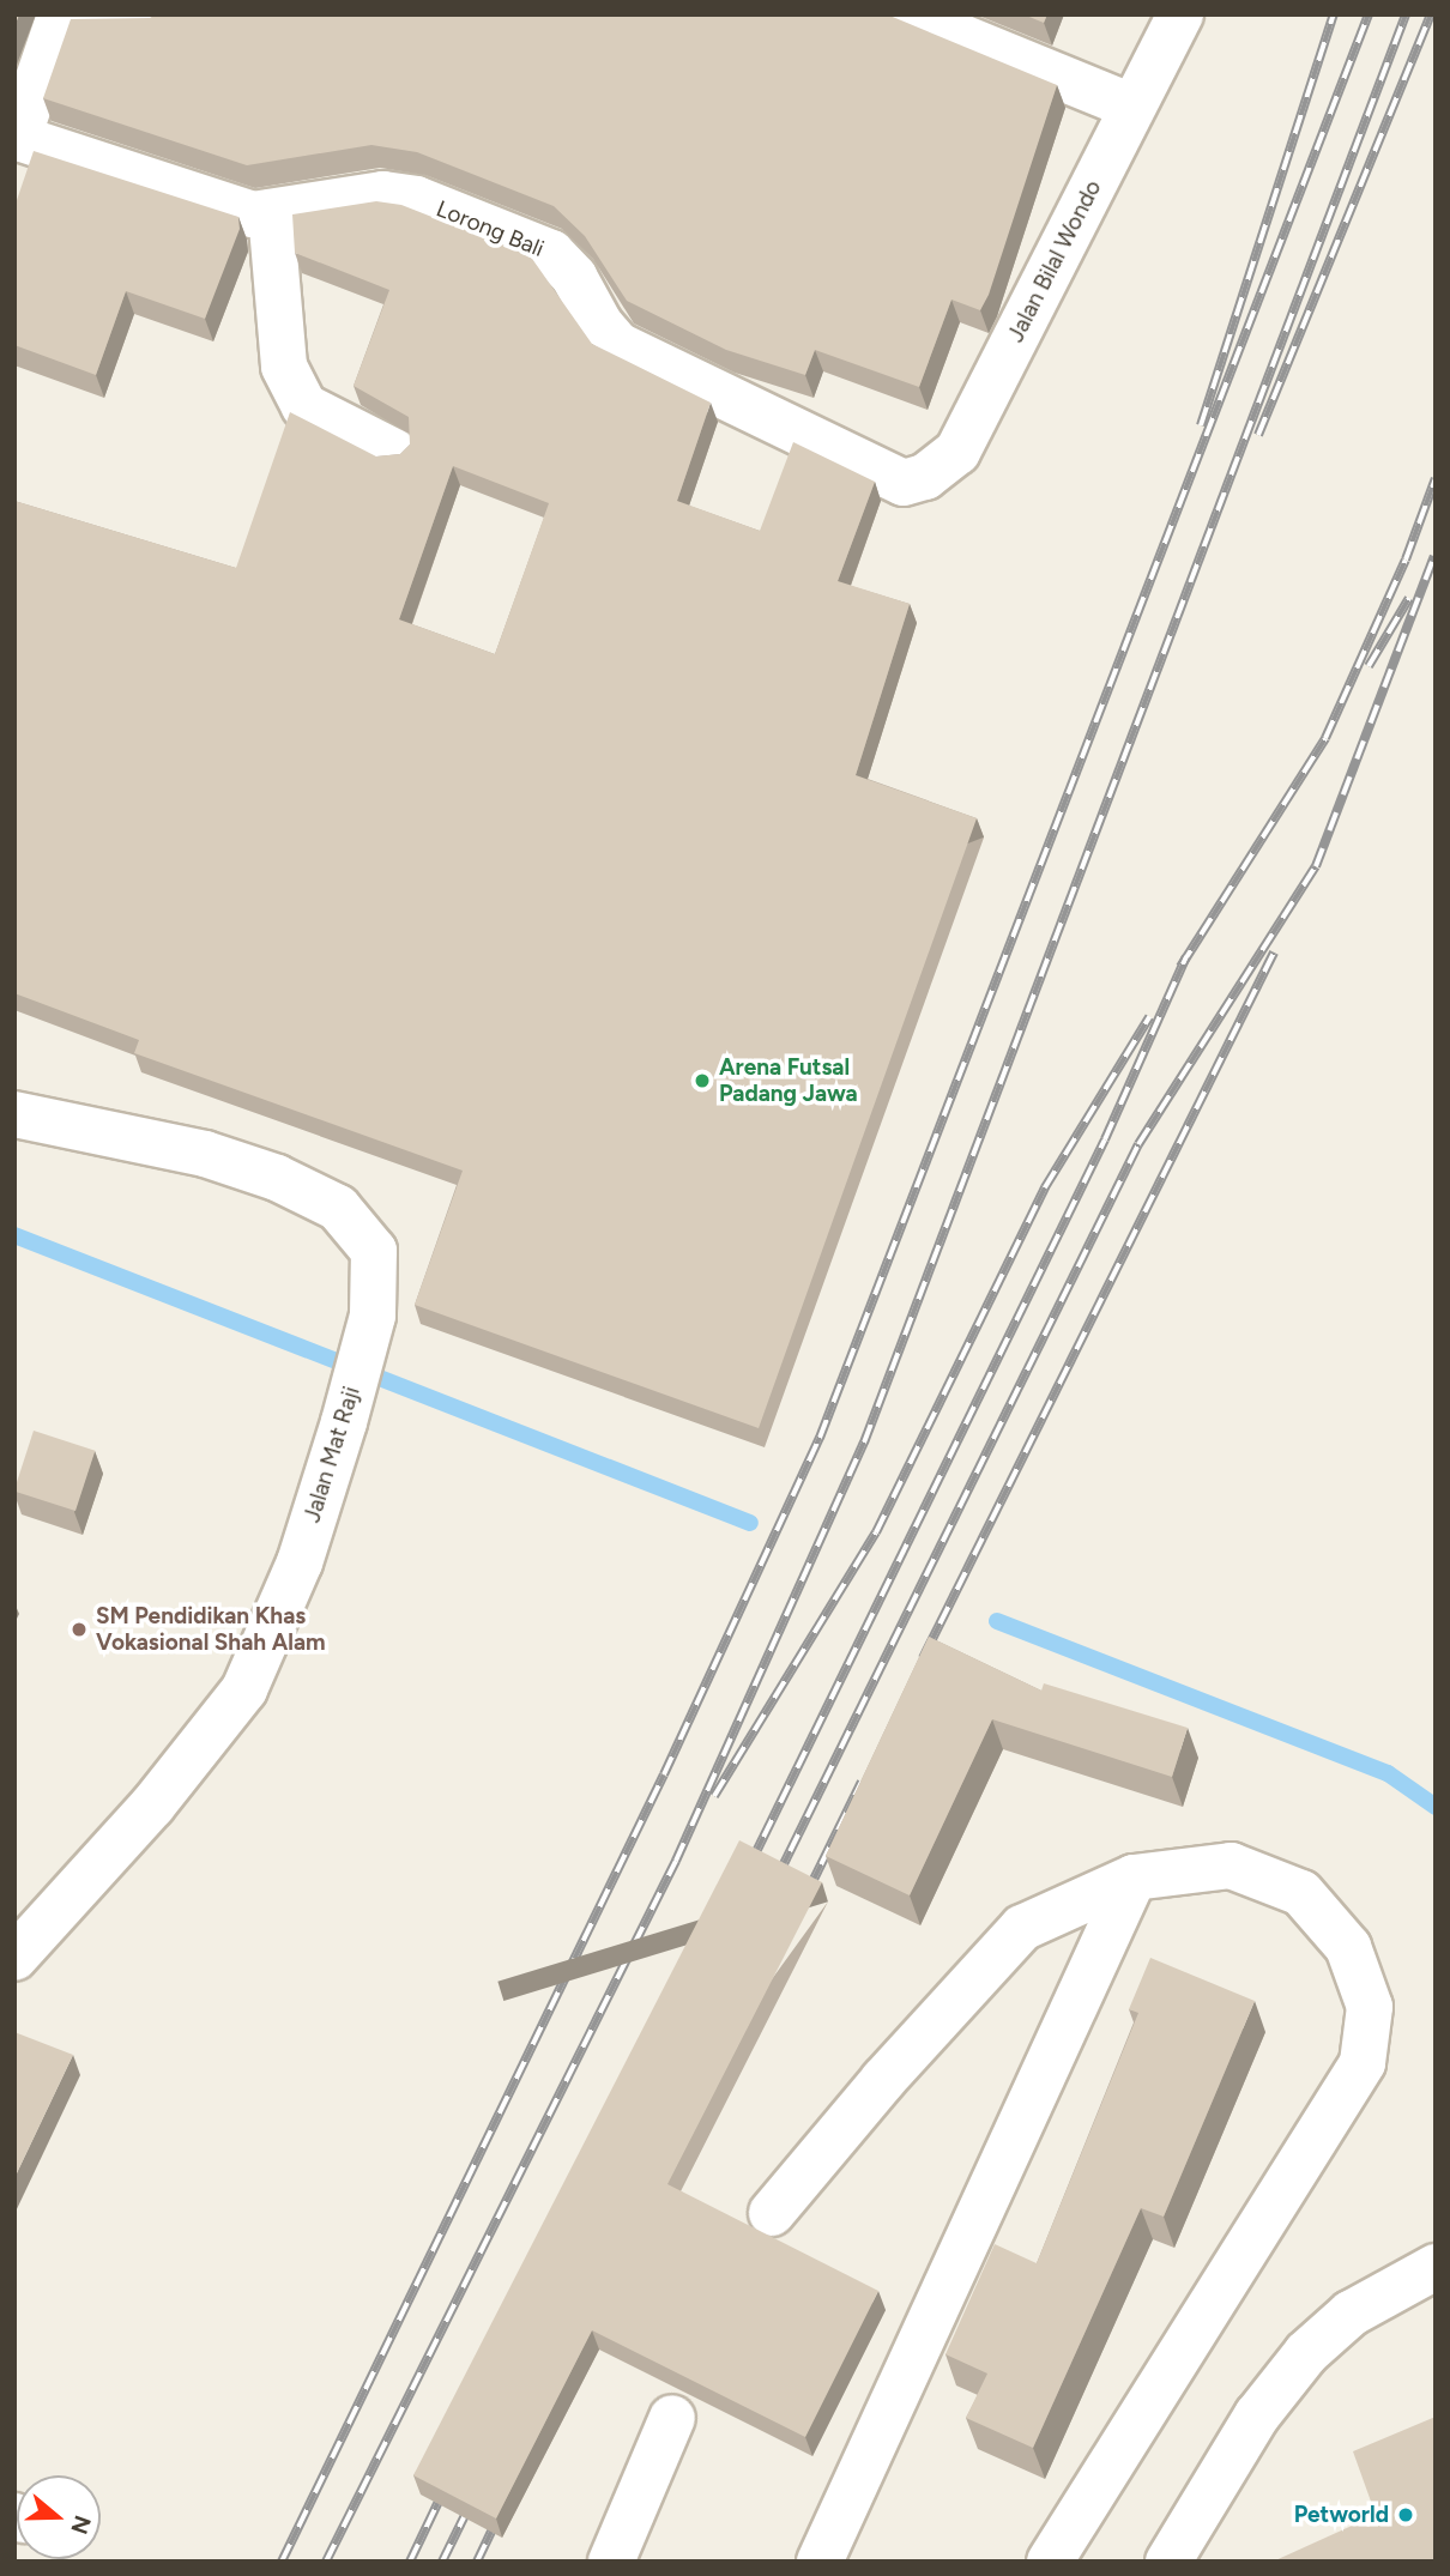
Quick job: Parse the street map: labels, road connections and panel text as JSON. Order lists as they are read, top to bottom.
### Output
{
  "streets": {
    "street": ["Lorong Bali", "Jalan Bilal Wondo", "Jalan Mat Raji"]
  },
  "crossings": [
    ["Lorong Bali", "Jalan Bilal Wondo"]
  ],
  "places": ["Arena Futsal Padang Jawa", "SM Pendidikan Khas Vokasional Shah Alam", "Petworld"],
  "north": "right"
}
